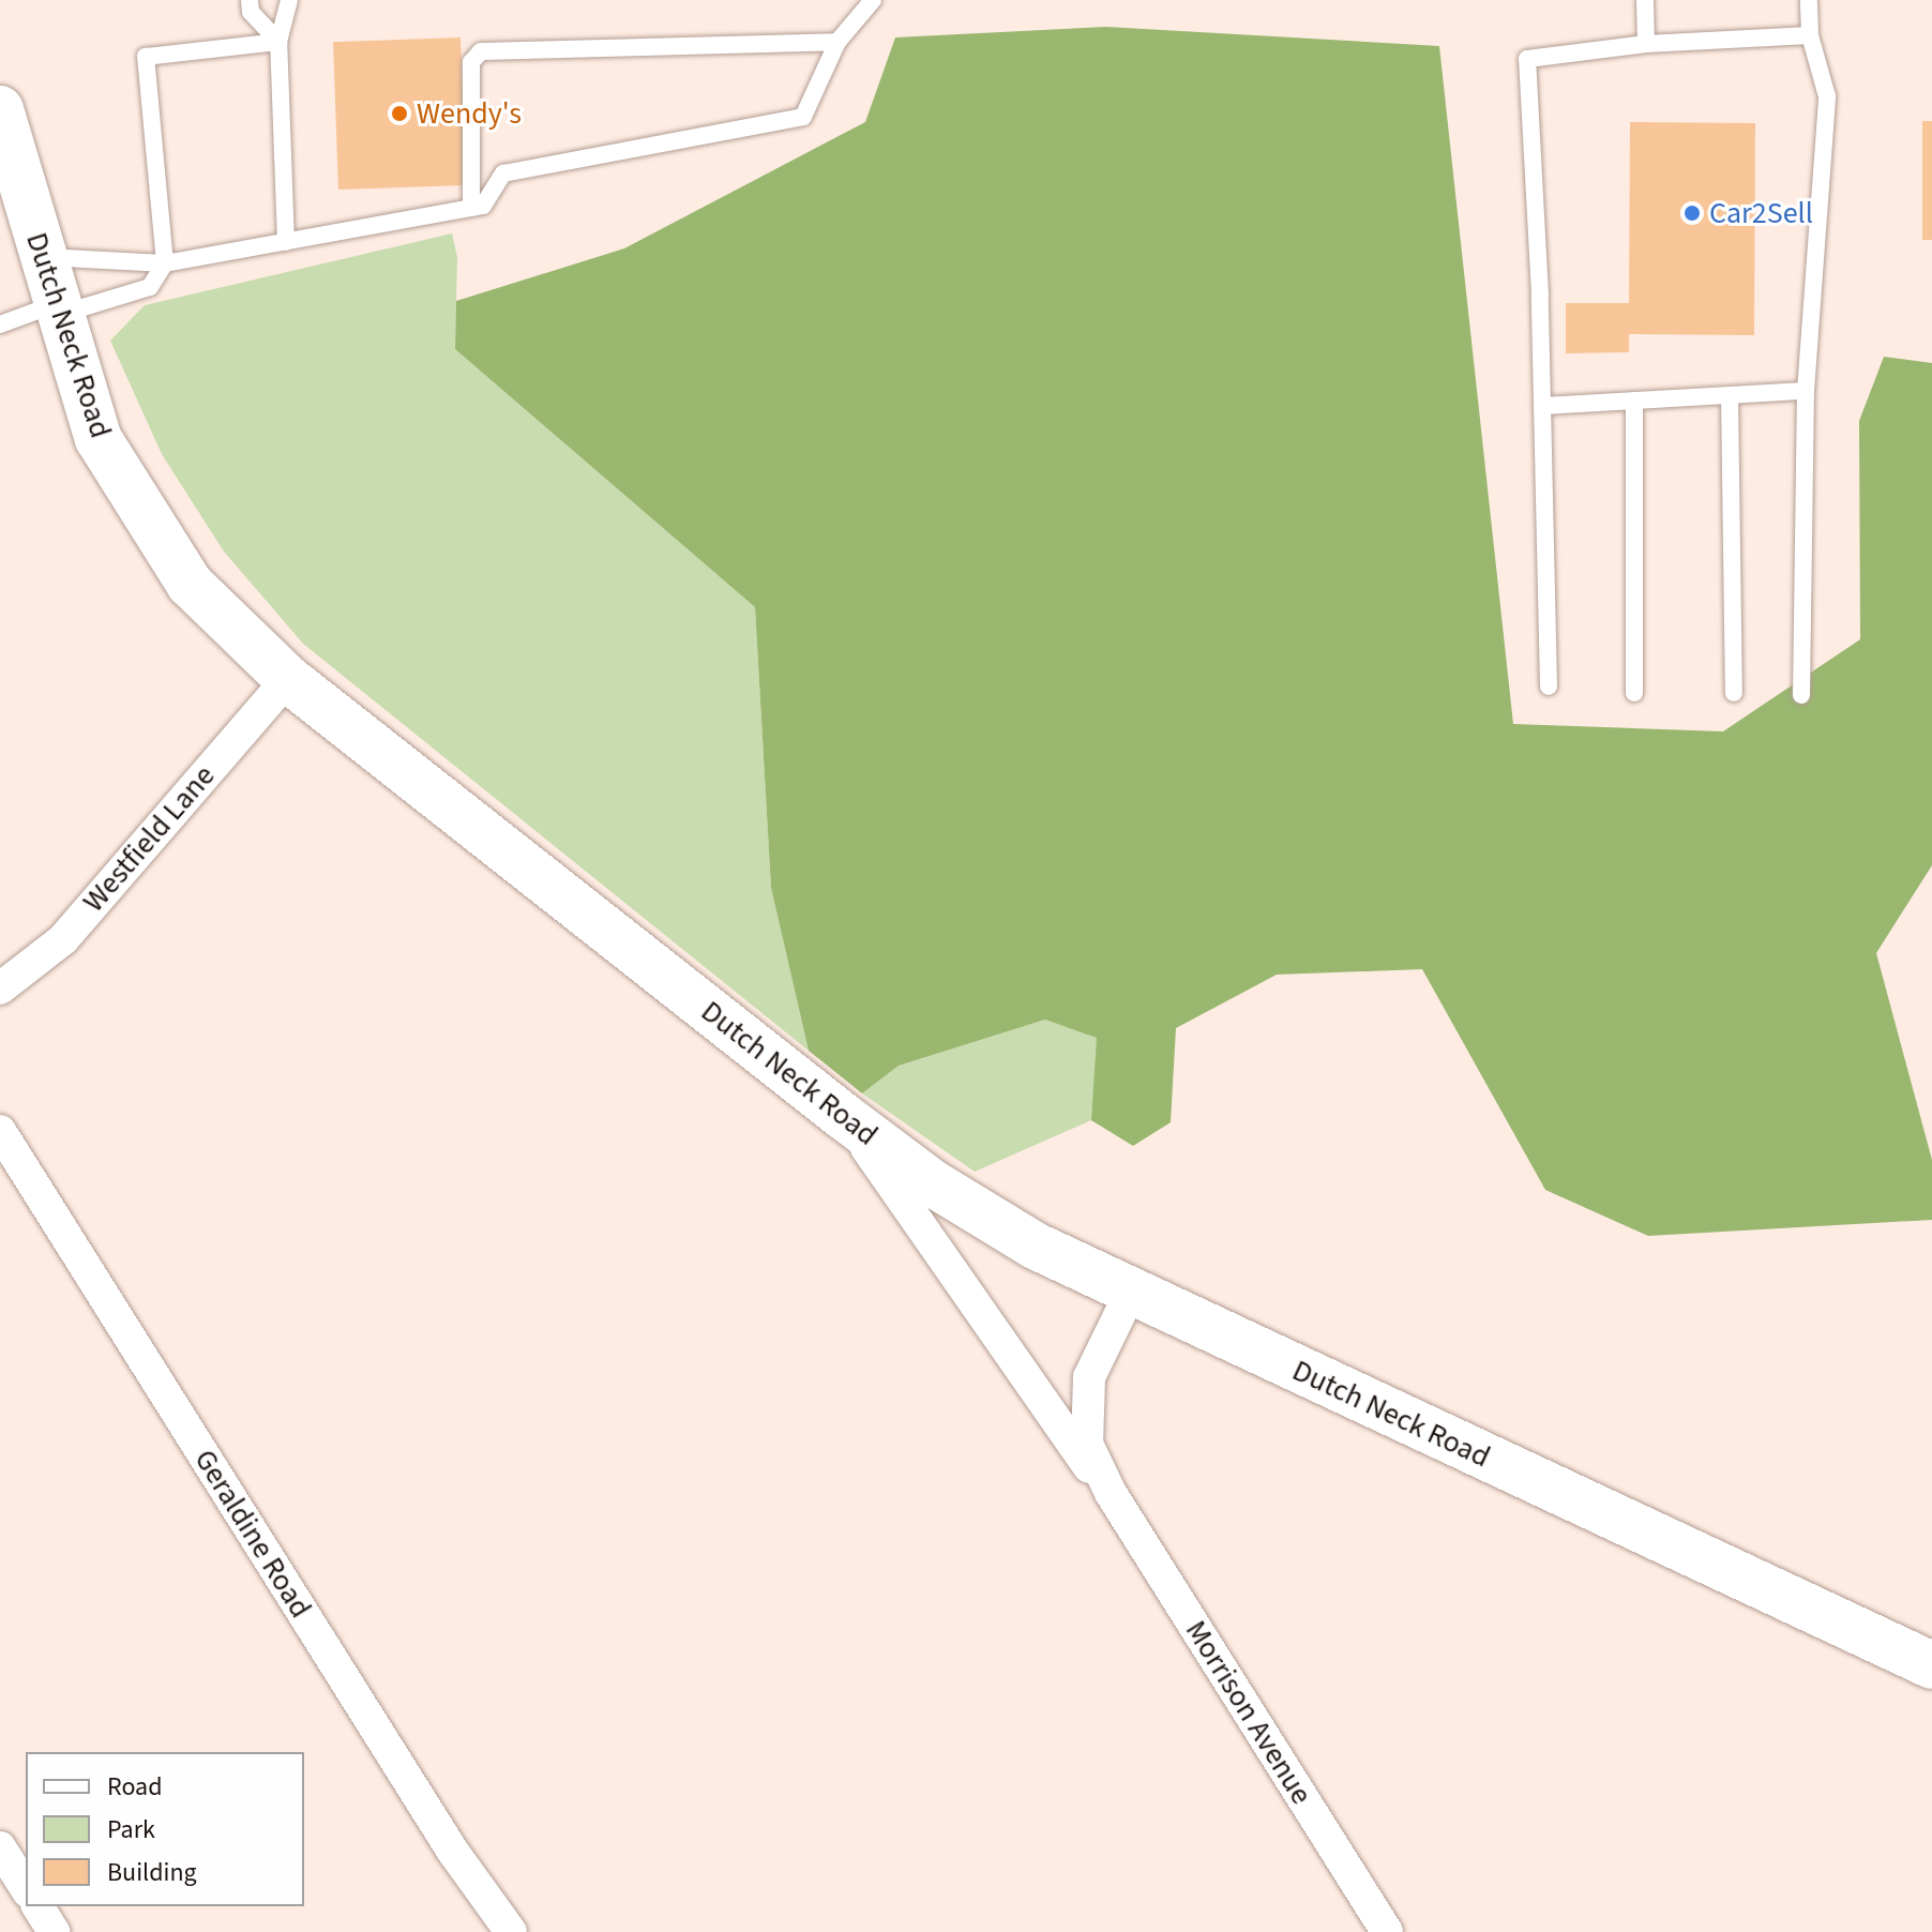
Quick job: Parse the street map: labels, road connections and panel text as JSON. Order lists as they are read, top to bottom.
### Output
{
  "streets": {
    "street": [
      "Dutch Neck Road",
      "Westfield Lane",
      "Geraldine Road",
      "Morrison Avenue"
    ]
  },
  "crossings": [
    ["Dutch Neck Road", "Westfield Lane"],
    ["Dutch Neck Road", "Morrison Avenue"]
  ],
  "places": ["Wendy's", "Car2Sell"],
  "legend": ["Road", "Park", "Building"]
}
